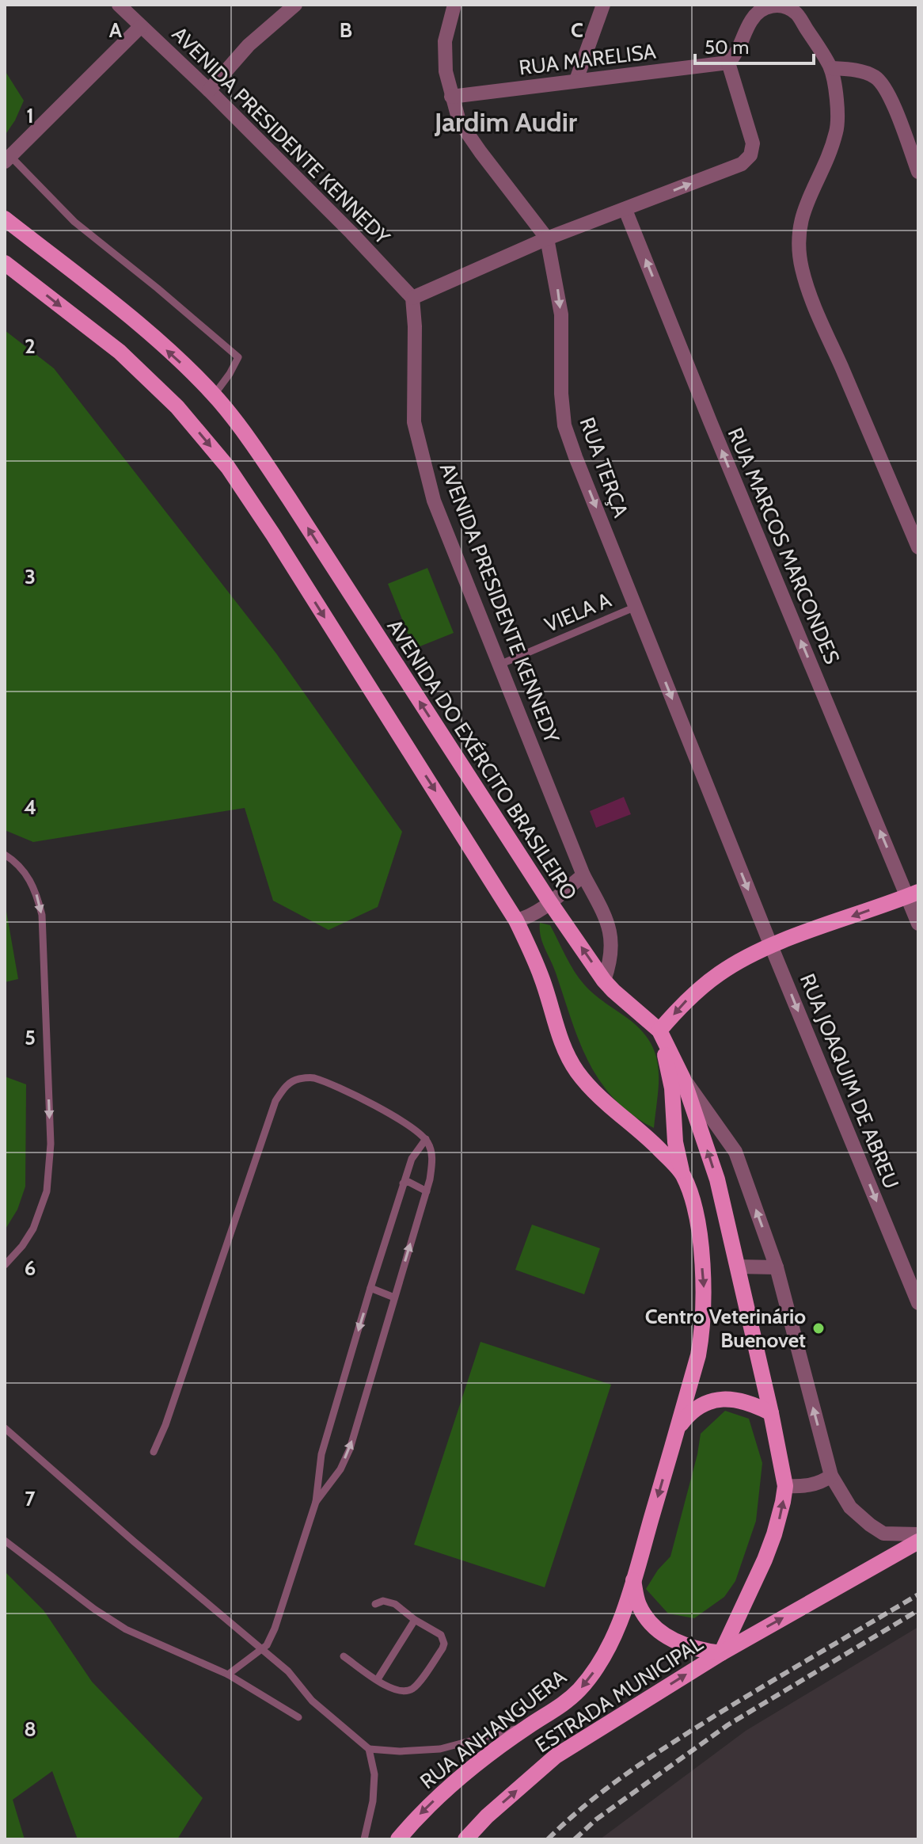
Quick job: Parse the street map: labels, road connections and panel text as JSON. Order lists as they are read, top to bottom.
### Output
{
  "streets": {
    "main road": ["AVENIDA DO EXÉRCITO BRASILEIRO", "ESTRADA MUNICIPAL", "RUA ANHANGUERA"],
    "street": [
      "RUA MARELISA",
      "AVENIDA PRESIDENTE KENNEDY",
      "RUA TERÇA",
      "RUA MARCOS MARCONDES",
      "RUA JOAQUIM DE ABREU"
    ],
    "lane": ["VIELA A"]
  },
  "crossings": [
    ["RUA MARELISA", "RUA TERÇA"],
    ["AVENIDA PRESIDENTE KENNEDY", "VIELA A"],
    ["AVENIDA PRESIDENTE KENNEDY", "AVENIDA DO EXÉRCITO BRASILEIRO"],
    ["RUA TERÇA", "VIELA A"],
    ["RUA TERÇA", "RUA JOAQUIM DE ABREU"],
    ["AVENIDA DO EXÉRCITO BRASILEIRO", "ESTRADA MUNICIPAL"]
  ],
  "one_way": ["RUA TERÇA", "RUA MARCOS MARCONDES", "RUA ANHANGUERA"],
  "districts": ["Jardim Audir"],
  "places": ["Centro Veterinário Buenovet"],
  "scale_bar": "50 m",
  "grid": {
    "columns": ["A", "B", "C"],
    "rows": [
      "1",
      "2",
      "3",
      "4",
      "5",
      "6",
      "7",
      "8"
    ]
  }
}
